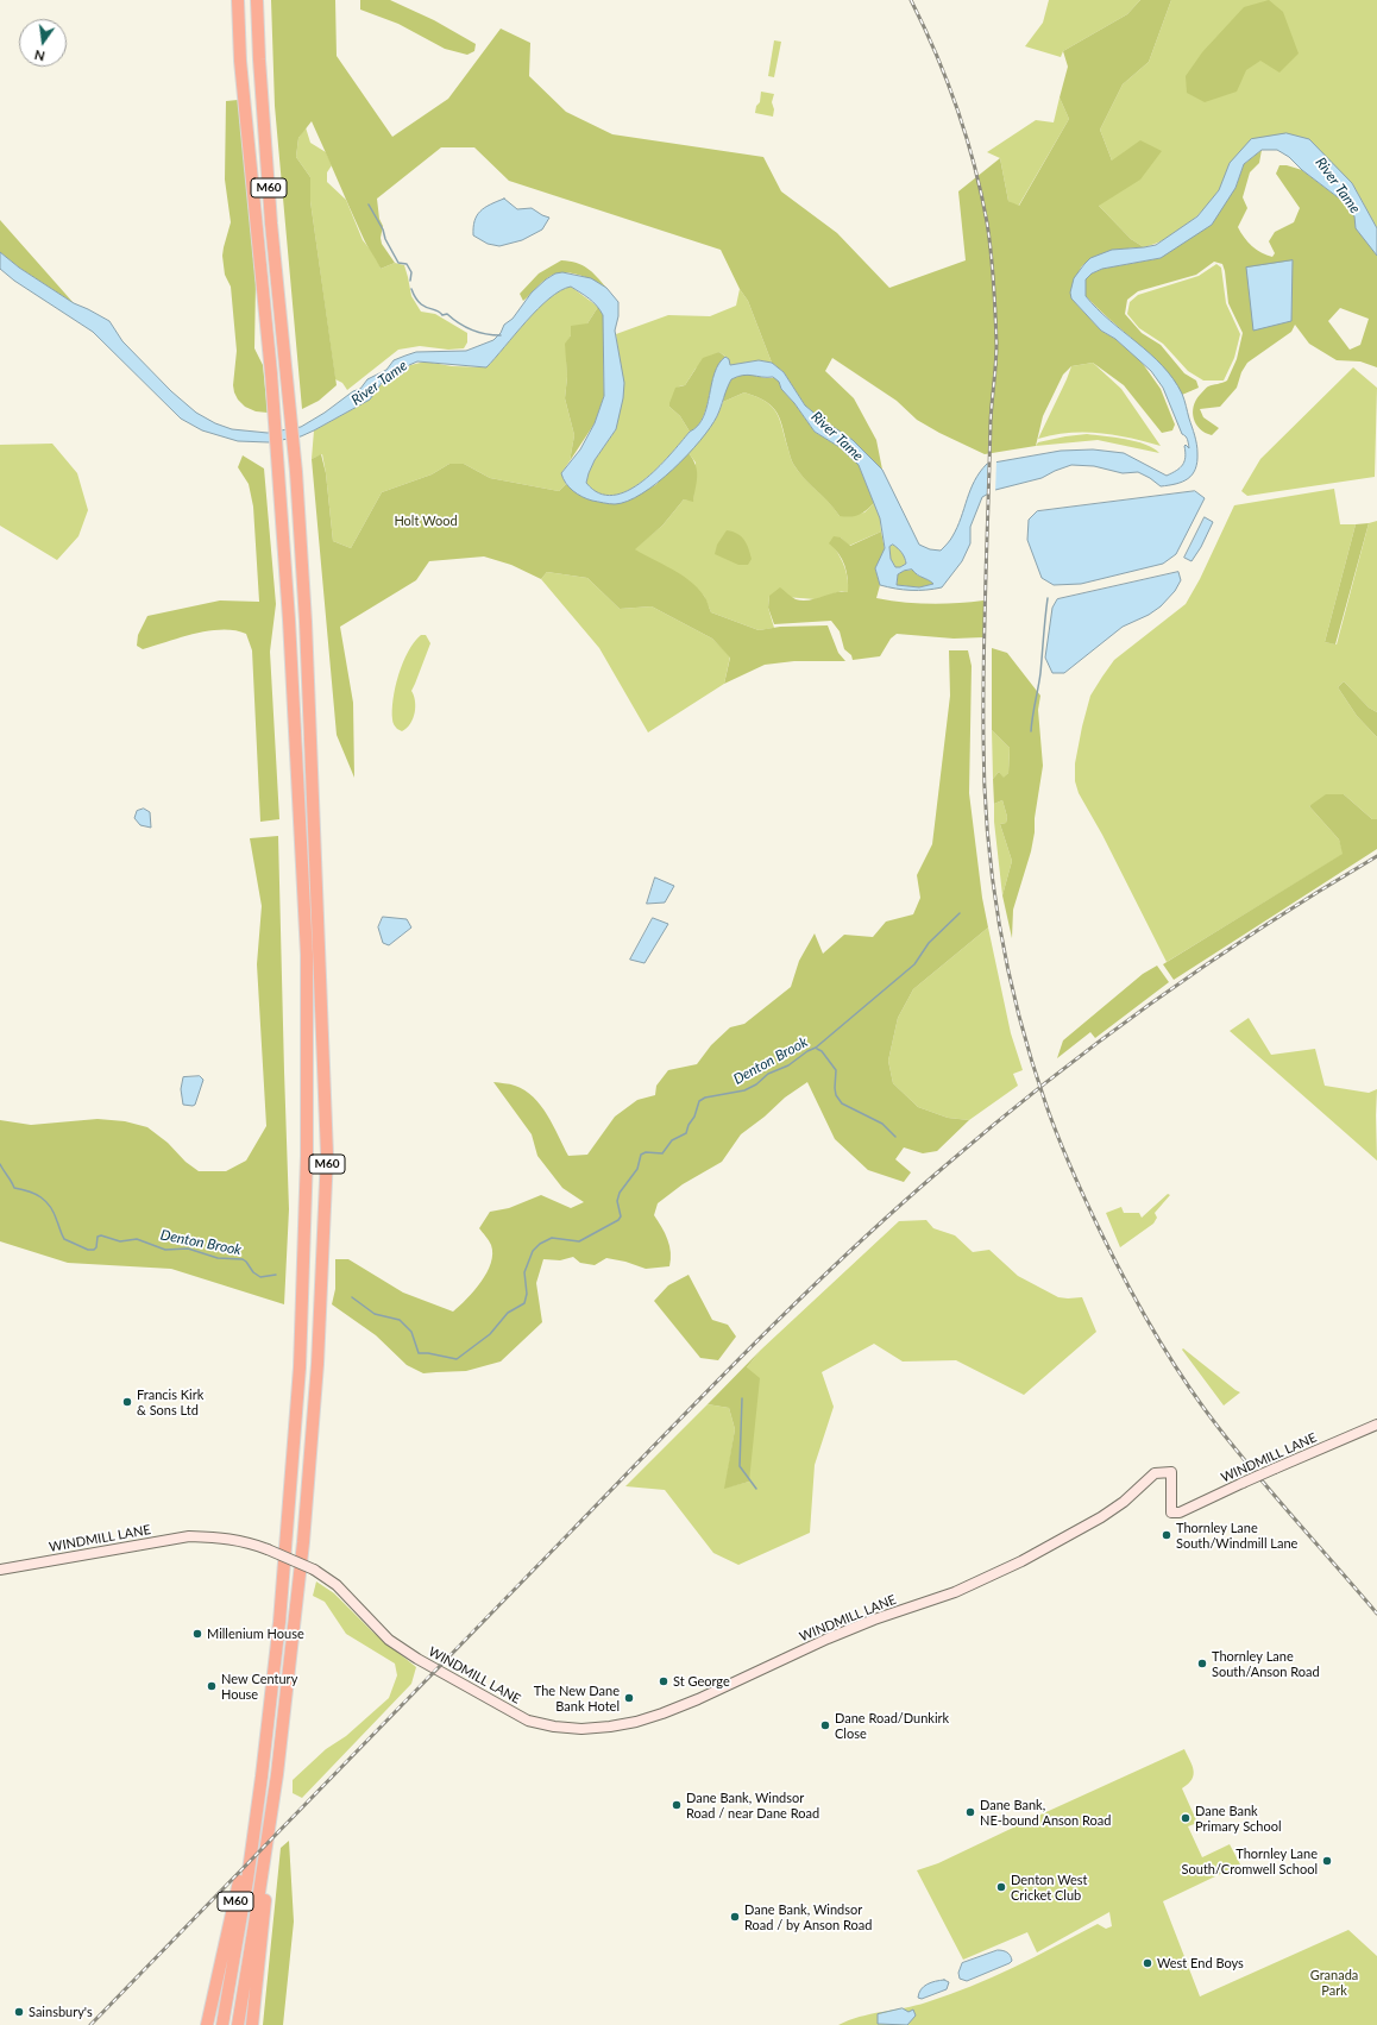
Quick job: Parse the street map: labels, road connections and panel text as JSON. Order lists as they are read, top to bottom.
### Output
{
  "streets": {
    "highway": ["M60"],
    "street": ["WINDMILL LANE"]
  },
  "water": ["River Tame", "Denton Brook"],
  "parks": ["Holt Wood", "Granada Park"],
  "places": [
    "Francis Kirk & Sons Ltd",
    "Thornley Lane South/Windmill Lane",
    "Millenium House",
    "Thornley Lane South/Anson Road",
    "St George",
    "New Century House",
    "The New Dane Bank Hotel",
    "Dane Road/Dunkirk Close",
    "Dane Bank, Windsor Road / near Dane Road",
    "Dane Bank, NE-bound Anson Road",
    "Dane Bank Primary School",
    "Thornley Lane South/Cromwell School",
    "Denton West Cricket Club",
    "Dane Bank, Windsor Road / by Anson Road",
    "West End Boys",
    "Sainsbury's"
  ],
  "north": "bottom"
}
